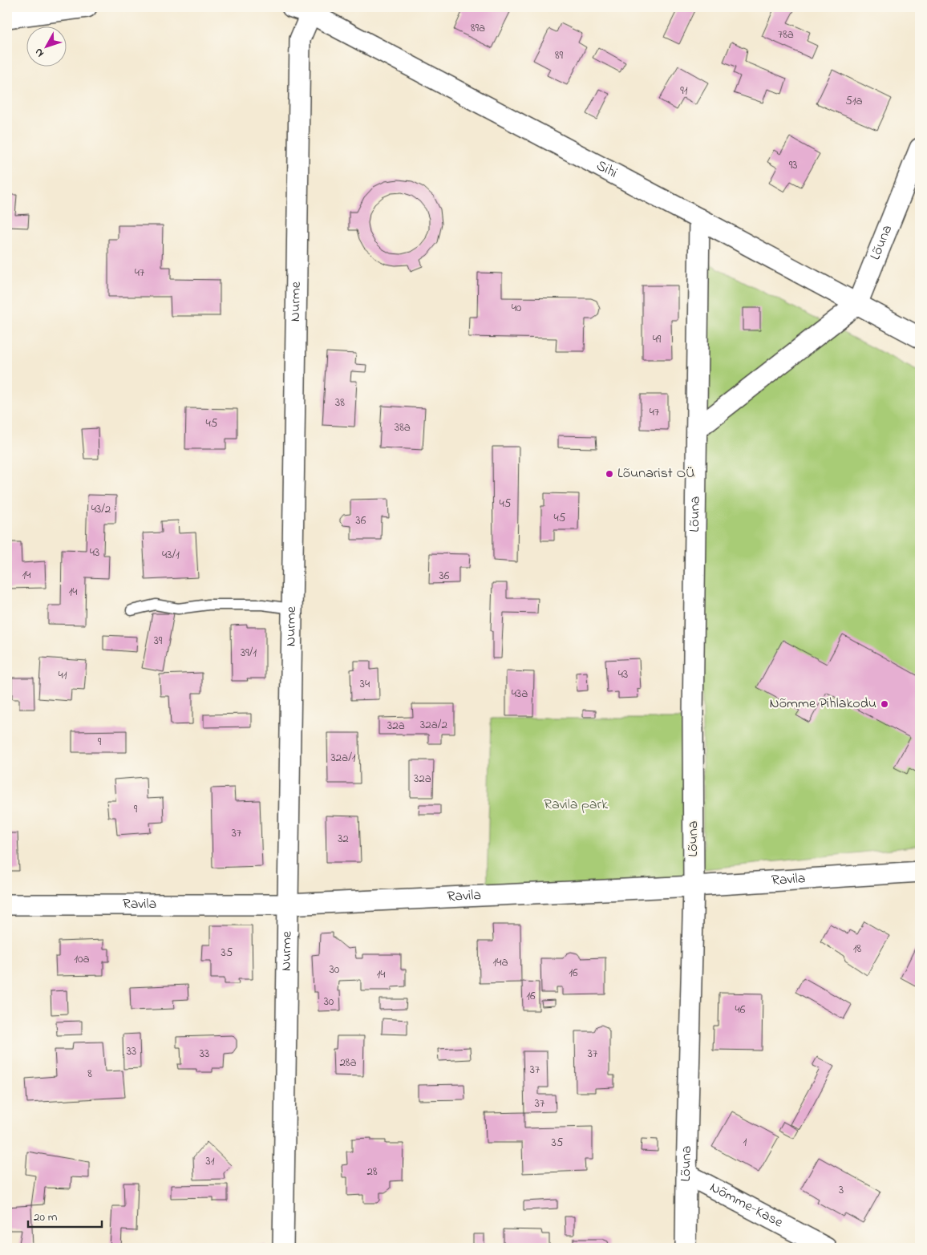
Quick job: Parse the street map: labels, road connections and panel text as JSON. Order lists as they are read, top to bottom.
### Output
{
  "streets": {
    "street": [
      "Sihi",
      "Lõuna",
      "Nurme",
      "Ravila",
      "Nõmme-Kase"
    ]
  },
  "crossings": [
    ["Sihi", "Lõuna"],
    ["Sihi", "Nurme"],
    ["Lõuna", "Ravila"],
    ["Lõuna", "Nõmme-Kase"],
    ["Nurme", "Ravila"]
  ],
  "parks": ["Ravila park"],
  "places": ["Lõunarist OÜ", "Nõmme Pihlakodu"],
  "house_numbers": [
    "89a",
    "78a",
    "89",
    "91",
    "51a",
    "93",
    "47",
    "40",
    "49",
    "38",
    "47",
    "45",
    "38a",
    "45",
    "43/2",
    "45",
    "36",
    "43",
    "43/1",
    "14",
    "36",
    "14",
    "39",
    "39/1",
    "43",
    "41",
    "34",
    "43a",
    "32a/2",
    "32a",
    "9",
    "32a/1",
    "32a",
    "9",
    "37",
    "32",
    "18",
    "35",
    "10a",
    "14a",
    "30",
    "16",
    "14",
    "16",
    "30",
    "46",
    "33",
    "33",
    "37",
    "28a",
    "37",
    "8",
    "37",
    "1",
    "35",
    "31",
    "28",
    "3"
  ],
  "scale_bar": "20 m",
  "north": "bottom left"
}
